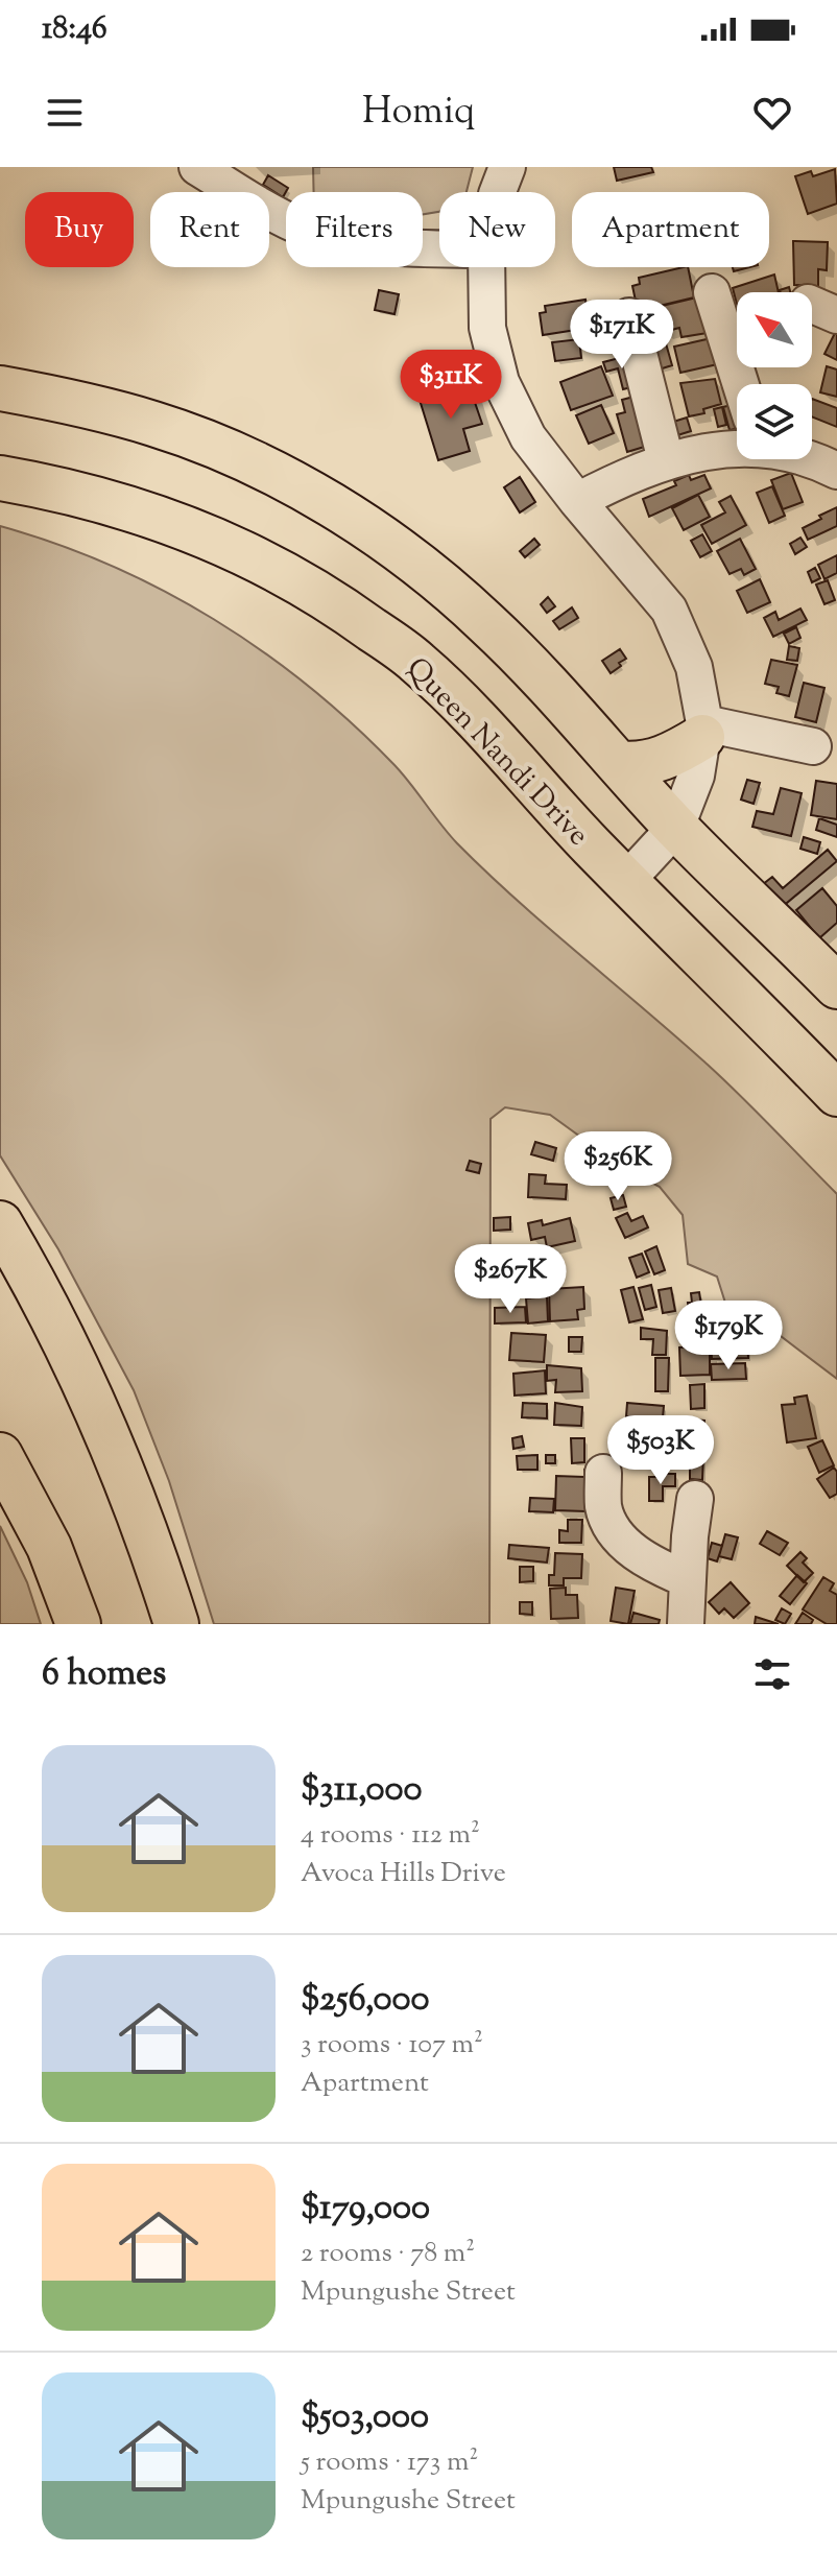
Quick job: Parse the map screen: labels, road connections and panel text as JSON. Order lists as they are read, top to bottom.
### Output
{
  "streets": {
    "main road": ["Queen Nandi Drive"]
  },
  "north": "top left",
  "page": {
    "status": "18:46",
    "header": "Homiq",
    "chip": [
      "Buy",
      "Rent",
      "Filters",
      "New",
      "Apartment"
    ],
    "price": [
      "$171K",
      "$311K",
      "$256K",
      "$267K",
      "$179K",
      "$503K"
    ],
    "heading": "6 homes",
    "list": [
      {
        "name": "$311,000",
        "note": "4 rooms · 112 m² · Avoca Hills Drive"
      },
      {
        "name": "$256,000",
        "note": "3 rooms · 107 m² · Apartment"
      },
      {
        "name": "$179,000",
        "note": "2 rooms · 78 m² · Mpungushe Street"
      },
      {
        "name": "$503,000",
        "note": "5 rooms · 173 m² · Mpungushe Street"
      }
    ]
  }
}
